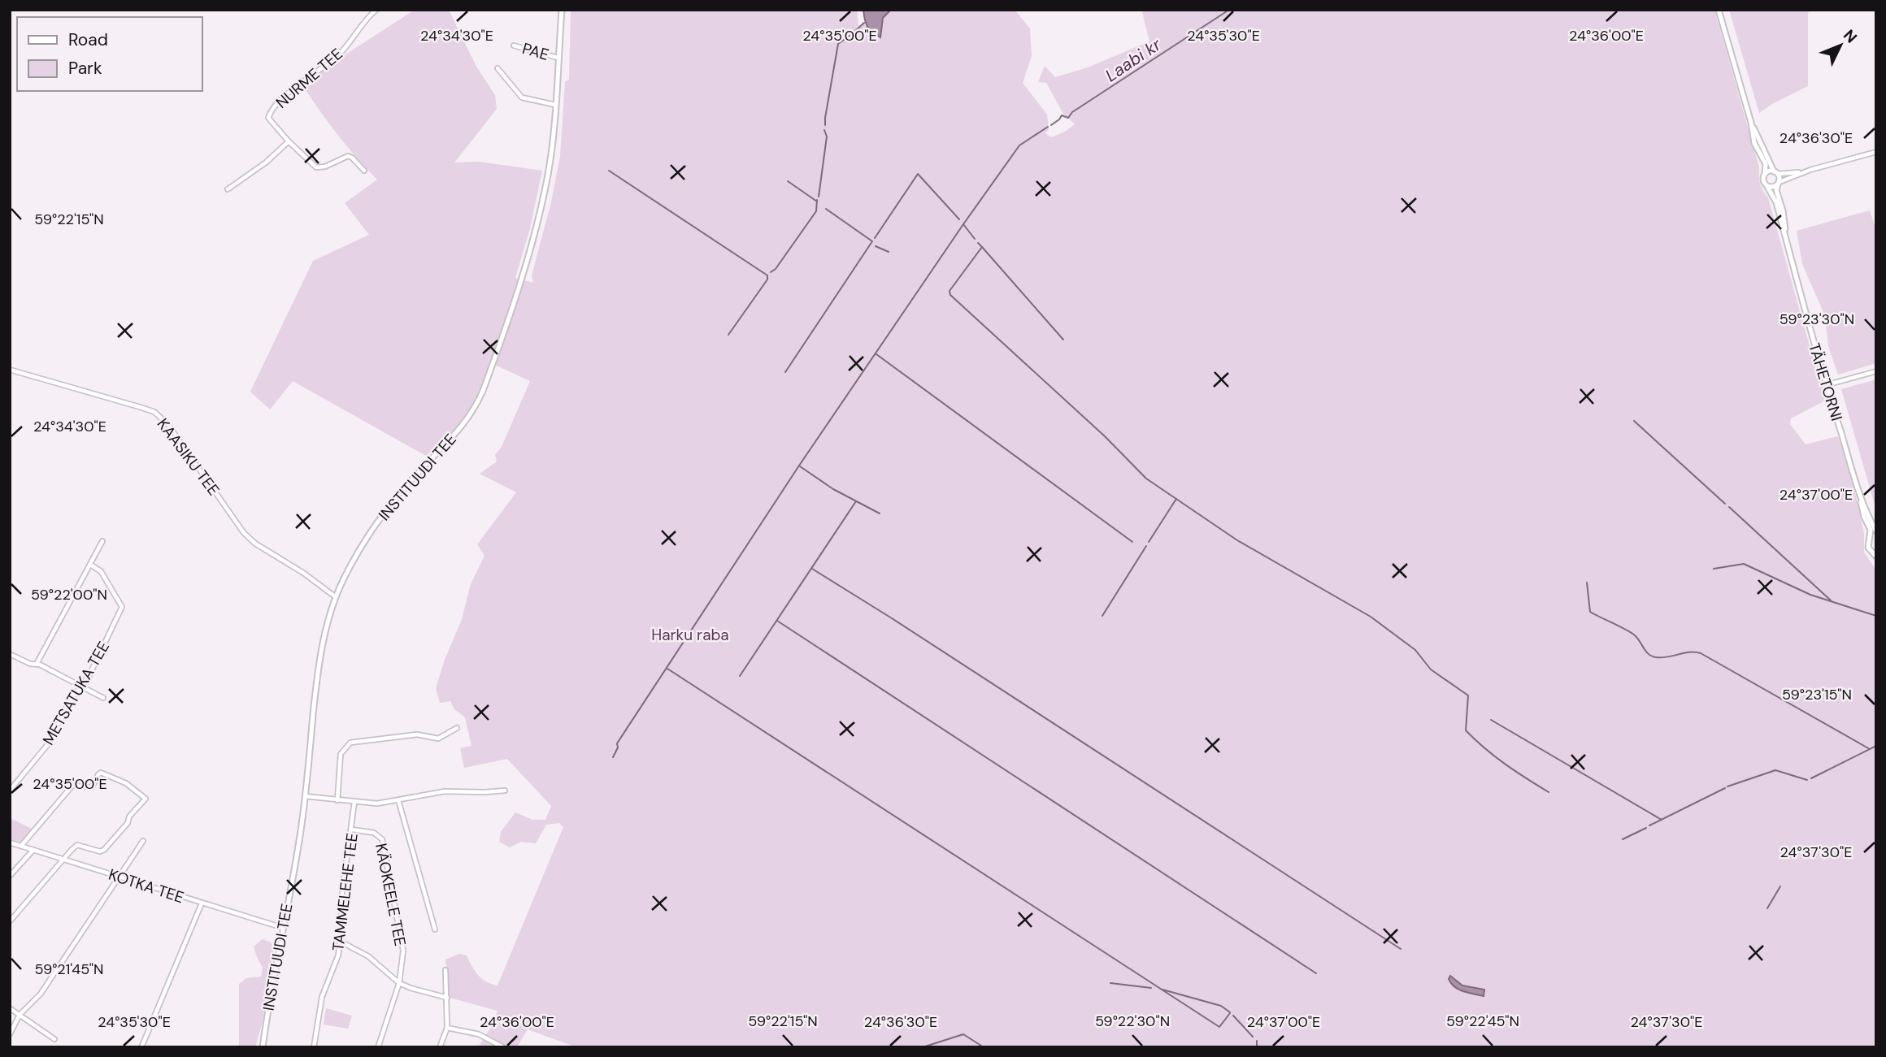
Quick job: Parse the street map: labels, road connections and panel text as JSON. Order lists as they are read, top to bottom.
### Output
{
  "streets": {
    "street": [
      "PAE",
      "NURME TEE",
      "TÄHETORNI",
      "KAASIKU TEE",
      "INSTITUUDI TEE",
      "METSATUKA TEE",
      "KOTKA TEE",
      "TAMMELEHE TEE",
      "KÄOKEELE TEE"
    ]
  },
  "crossings": [
    ["PAE", "INSTITUUDI TEE"],
    ["KAASIKU TEE", "INSTITUUDI TEE"],
    ["INSTITUUDI TEE", "KOTKA TEE"],
    ["TAMMELEHE TEE", "KÄOKEELE TEE"]
  ],
  "water": ["Laabi kr"],
  "parks": ["Harku raba"],
  "legend": ["Road", "Park"],
  "north": "top right",
  "coordinates": [
    "24°35'30\"E",
    "24°36'00\"E",
    "24°34'30\"E",
    "24°35'00\"E",
    "24°36'30\"E",
    "59°22'15\"N",
    "59°23'30\"N",
    "24°37'00\"E",
    "59°22'00\"N",
    "59°23'15\"N",
    "24°37'30\"E",
    "59°21'45\"N",
    "59°22'30\"N",
    "59°22'45\"N"
  ]
}
